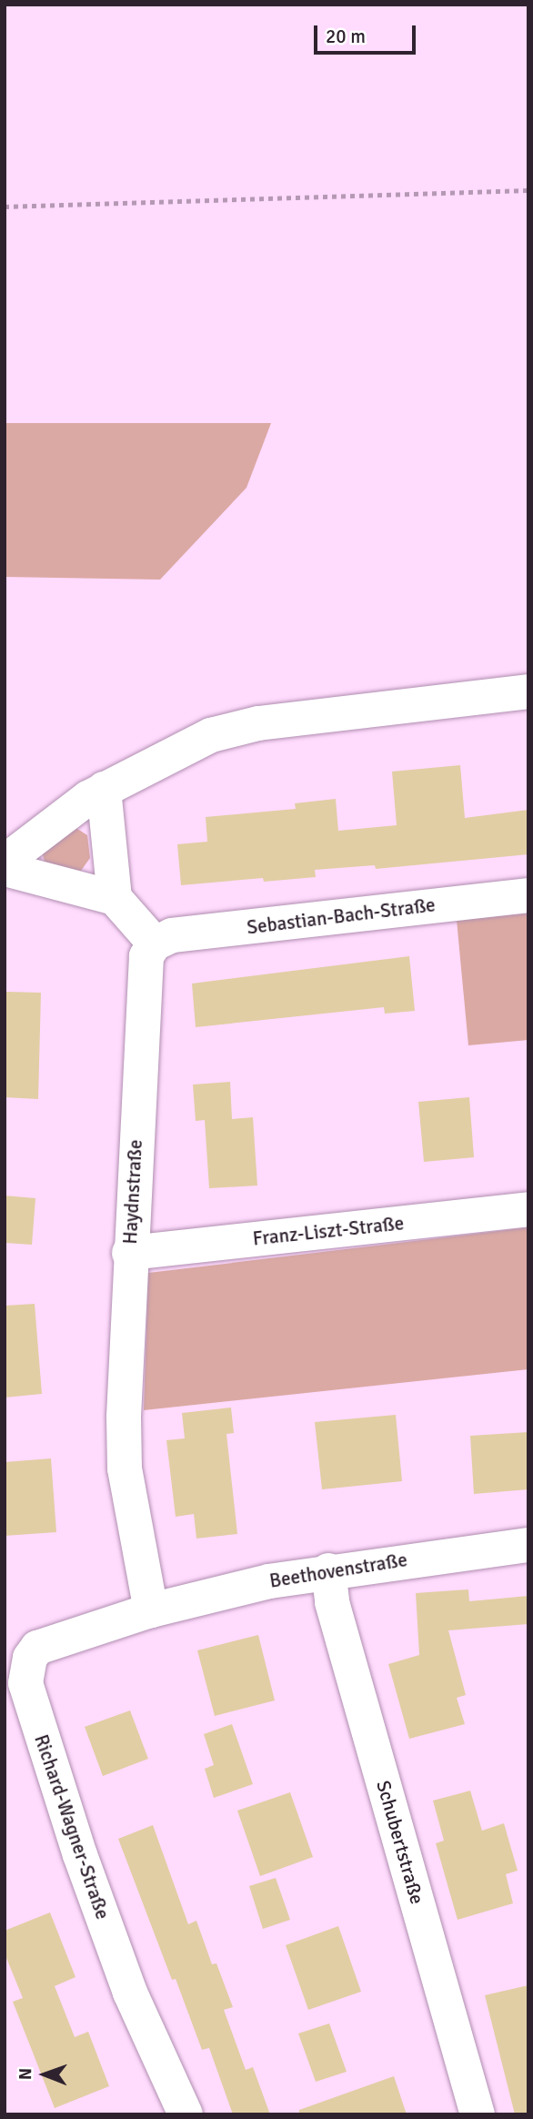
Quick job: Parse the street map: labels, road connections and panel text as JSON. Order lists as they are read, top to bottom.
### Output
{
  "streets": {
    "street": [
      "Sebastian-Bach-Straße",
      "Haydnstraße",
      "Franz-Liszt-Straße",
      "Beethovenstraße",
      "Richard-Wagner-Straße",
      "Schubertstraße"
    ]
  },
  "crossings": [
    ["Sebastian-Bach-Straße", "Haydnstraße"],
    ["Haydnstraße", "Franz-Liszt-Straße"],
    ["Haydnstraße", "Beethovenstraße"],
    ["Haydnstraße", "Richard-Wagner-Straße"],
    ["Beethovenstraße", "Richard-Wagner-Straße"],
    ["Beethovenstraße", "Schubertstraße"]
  ],
  "scale_bar": "20 m",
  "north": "left"
}
